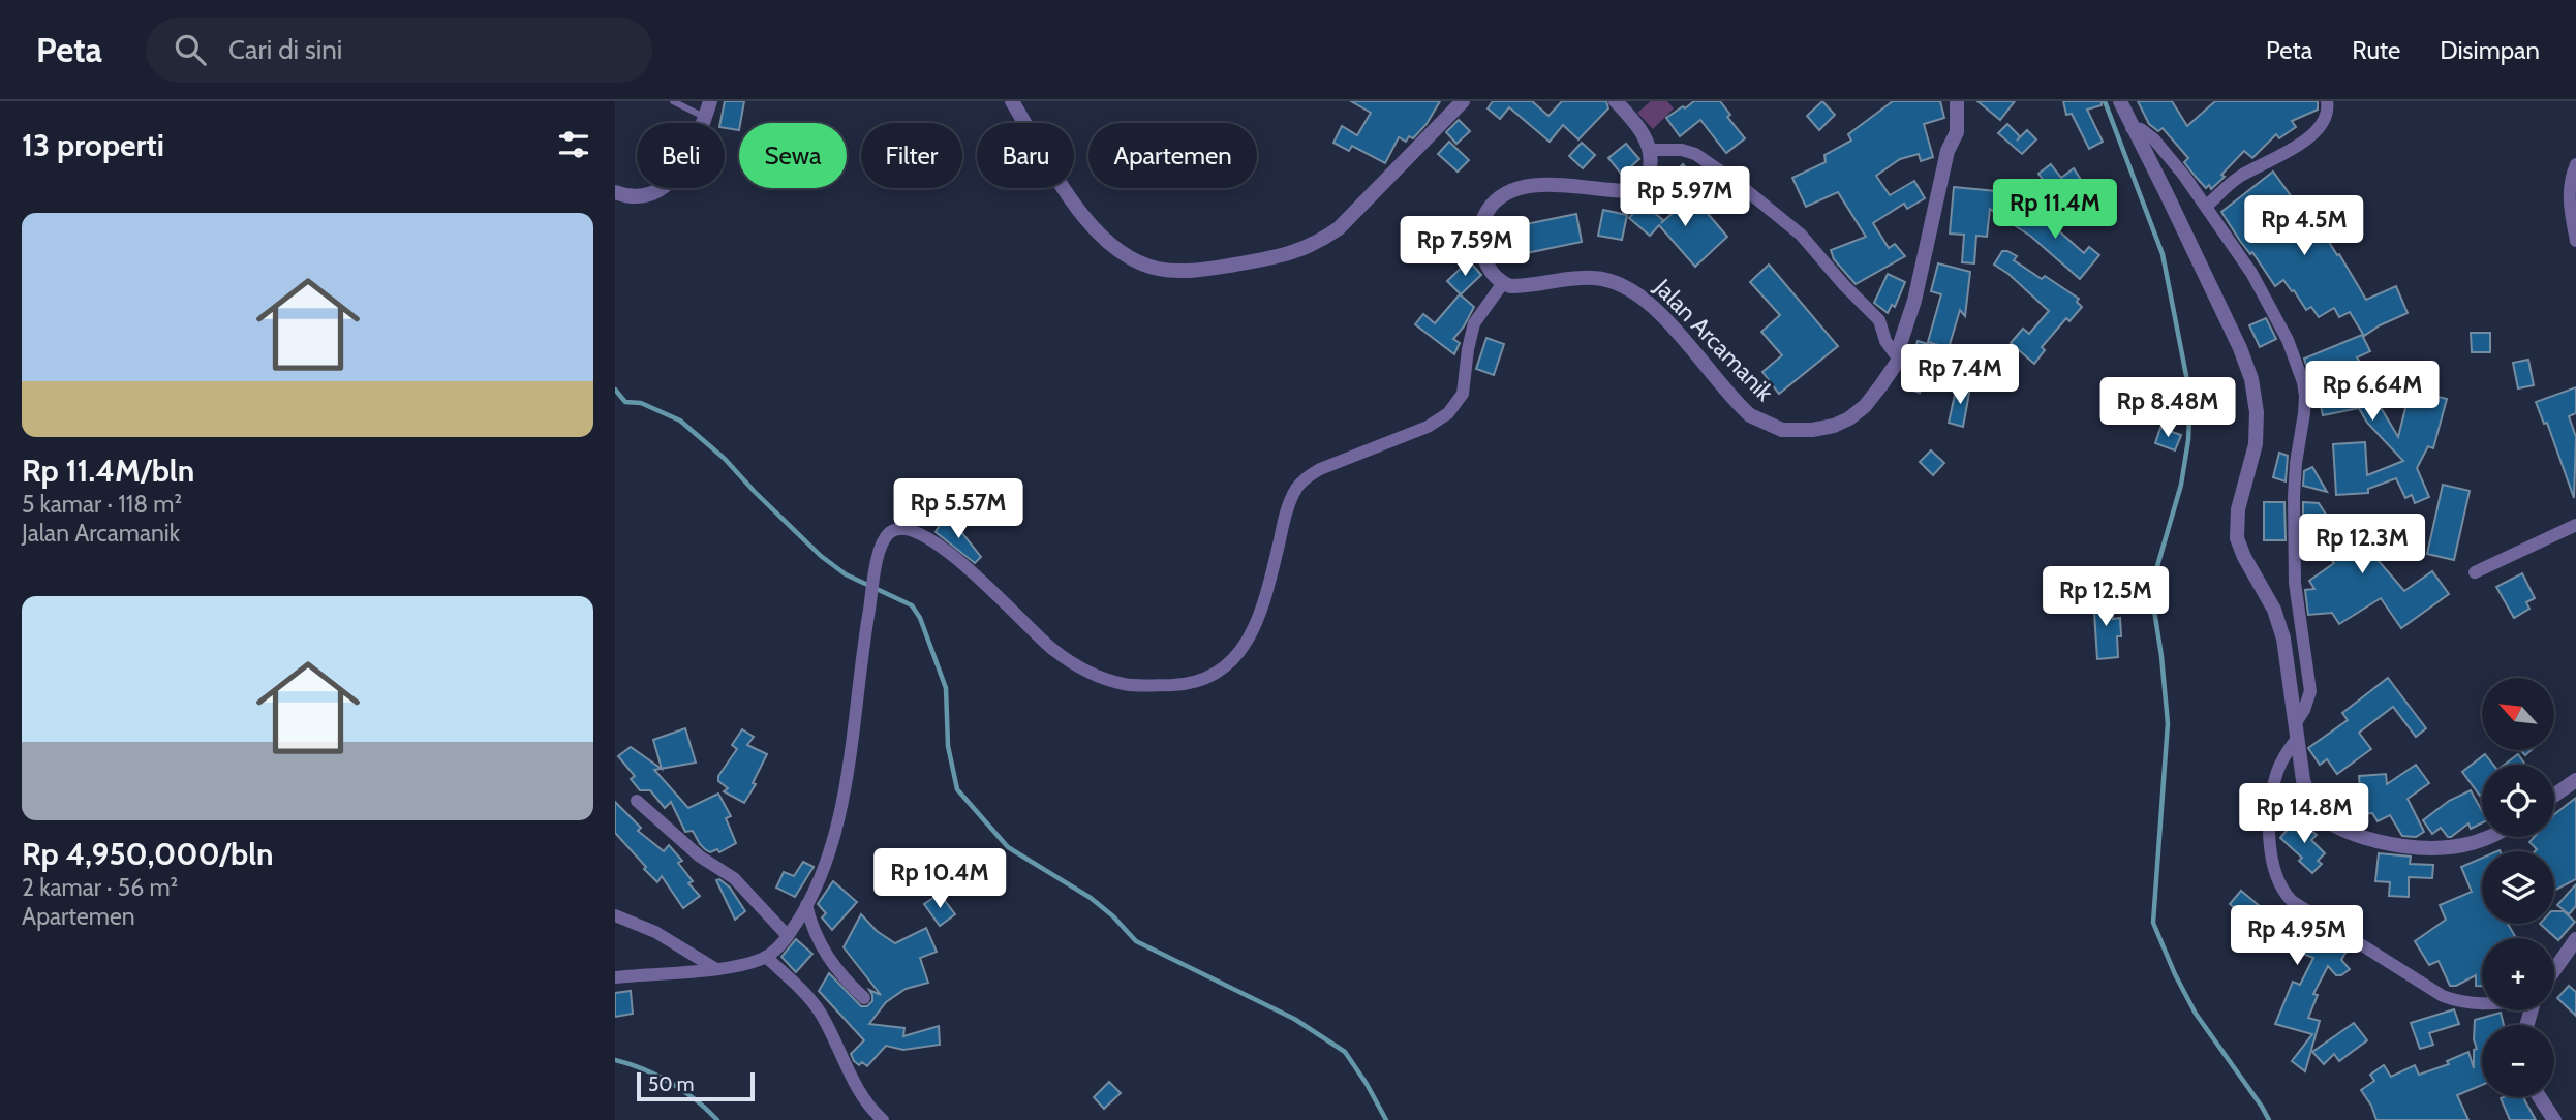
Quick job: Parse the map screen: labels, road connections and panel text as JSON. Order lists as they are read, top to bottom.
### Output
{
  "streets": {
    "street": ["Jalan Arcamanik"]
  },
  "scale_bar": "50 m",
  "north": "top left",
  "page": {
    "header": "Peta",
    "search": "Cari di sini",
    "nav": ["Peta", "Rute", "Disimpan"],
    "heading": "13 properti",
    "chip": [
      "Beli",
      "Sewa",
      "Filter",
      "Baru",
      "Apartemen"
    ],
    "price": [
      "Rp 5.97M",
      "Rp 11.4M",
      "Rp 4.5M",
      "Rp 7.59M",
      "Rp 7.4M",
      "Rp 6.64M",
      "Rp 8.48M",
      "Rp 5.57M",
      "Rp 12.3M",
      "Rp 12.5M",
      "Rp 14.8M",
      "Rp 10.4M",
      "Rp 4.95M"
    ],
    "list": [
      {
        "name": "Rp 11.4M/bln",
        "note": "5 kamar · 118 m² · Jalan Arcamanik"
      },
      {
        "name": "Rp 4,950,000/bln",
        "note": "2 kamar · 56 m² · Apartemen"
      }
    ],
    "map_buttons": ["+", "−"],
    "scale": "50 m"
  }
}
